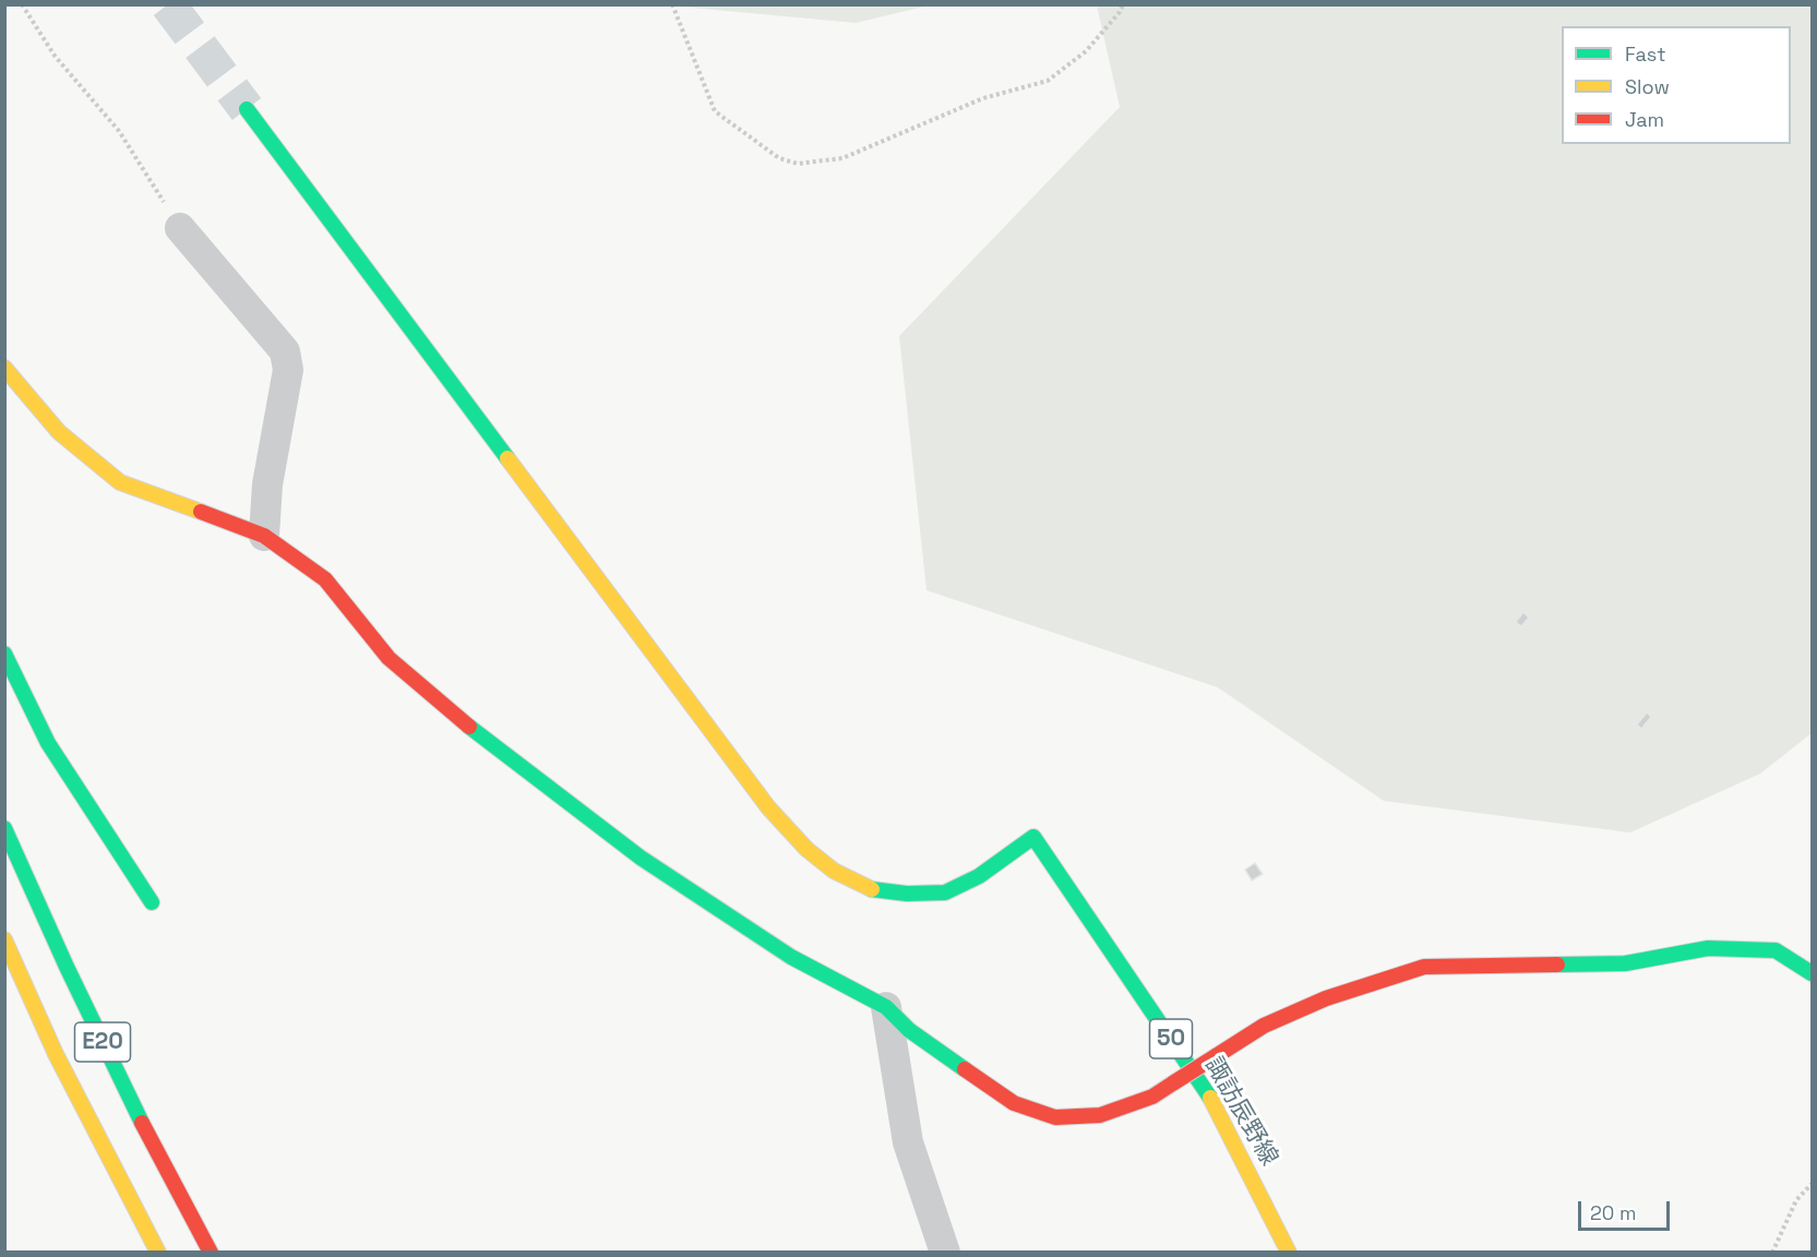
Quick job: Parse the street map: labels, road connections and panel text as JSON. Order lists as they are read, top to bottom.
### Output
{
  "streets": {
    "main road": ["50", "E20", "諏訪辰野線"]
  },
  "legend": ["Fast", "Slow", "Jam"],
  "scale_bar": "20 m"
}
